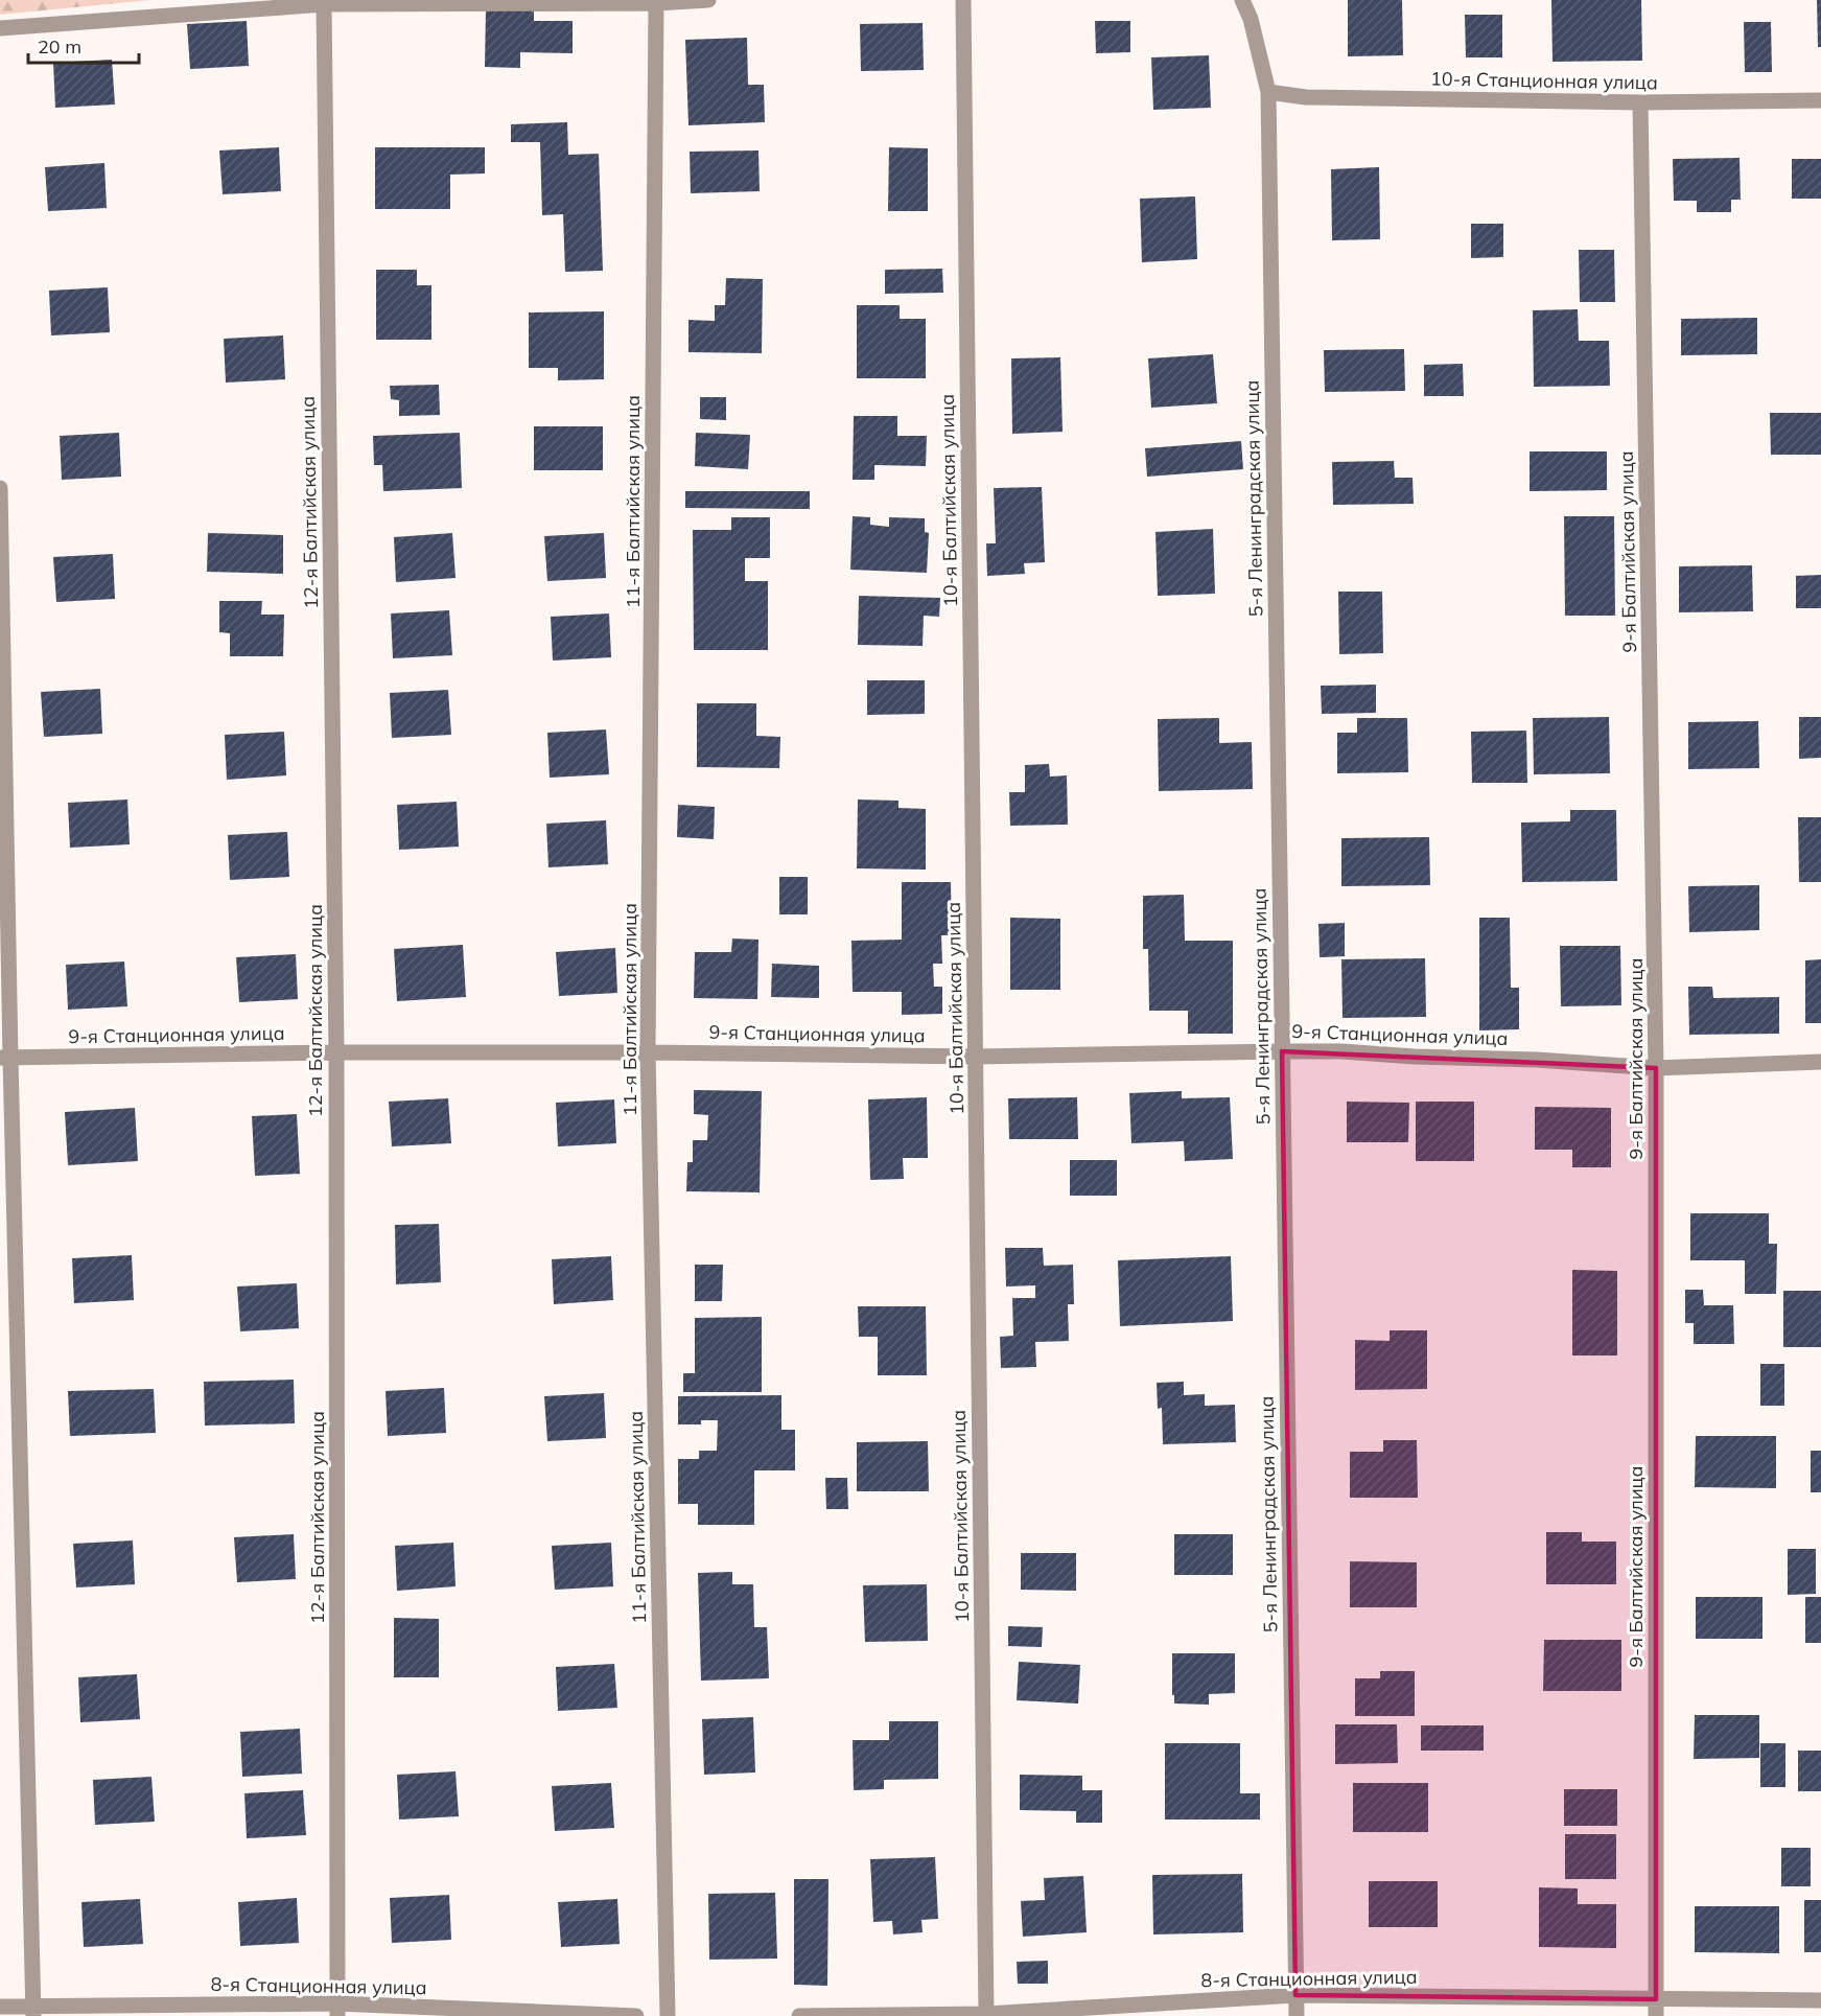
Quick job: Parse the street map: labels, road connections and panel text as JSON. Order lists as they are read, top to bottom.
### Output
{
  "streets": {
    "street": [
      "10-я Станционная улица",
      "5-я Ленинградская улица",
      "10-я Балтийская улица",
      "11-я Балтийская улица",
      "12-я Балтийская улица",
      "9-я Балтийская улица",
      "9-я Станционная улица",
      "8-я Станционная улица"
    ]
  },
  "crossings": [
    ["10-я Станционная улица", "5-я Ленинградская улица"],
    ["10-я Станционная улица", "9-я Балтийская улица"],
    ["5-я Ленинградская улица", "9-я Станционная улица"],
    ["5-я Ленинградская улица", "8-я Станционная улица"],
    ["10-я Балтийская улица", "9-я Станционная улица"],
    ["10-я Балтийская улица", "8-я Станционная улица"],
    ["11-я Балтийская улица", "9-я Станционная улица"],
    ["12-я Балтийская улица", "9-я Станционная улица"],
    ["12-я Балтийская улица", "8-я Станционная улица"],
    ["9-я Балтийская улица", "9-я Станционная улица"],
    ["9-я Балтийская улица", "8-я Станционная улица"]
  ],
  "scale_bar": "20 m"
}
